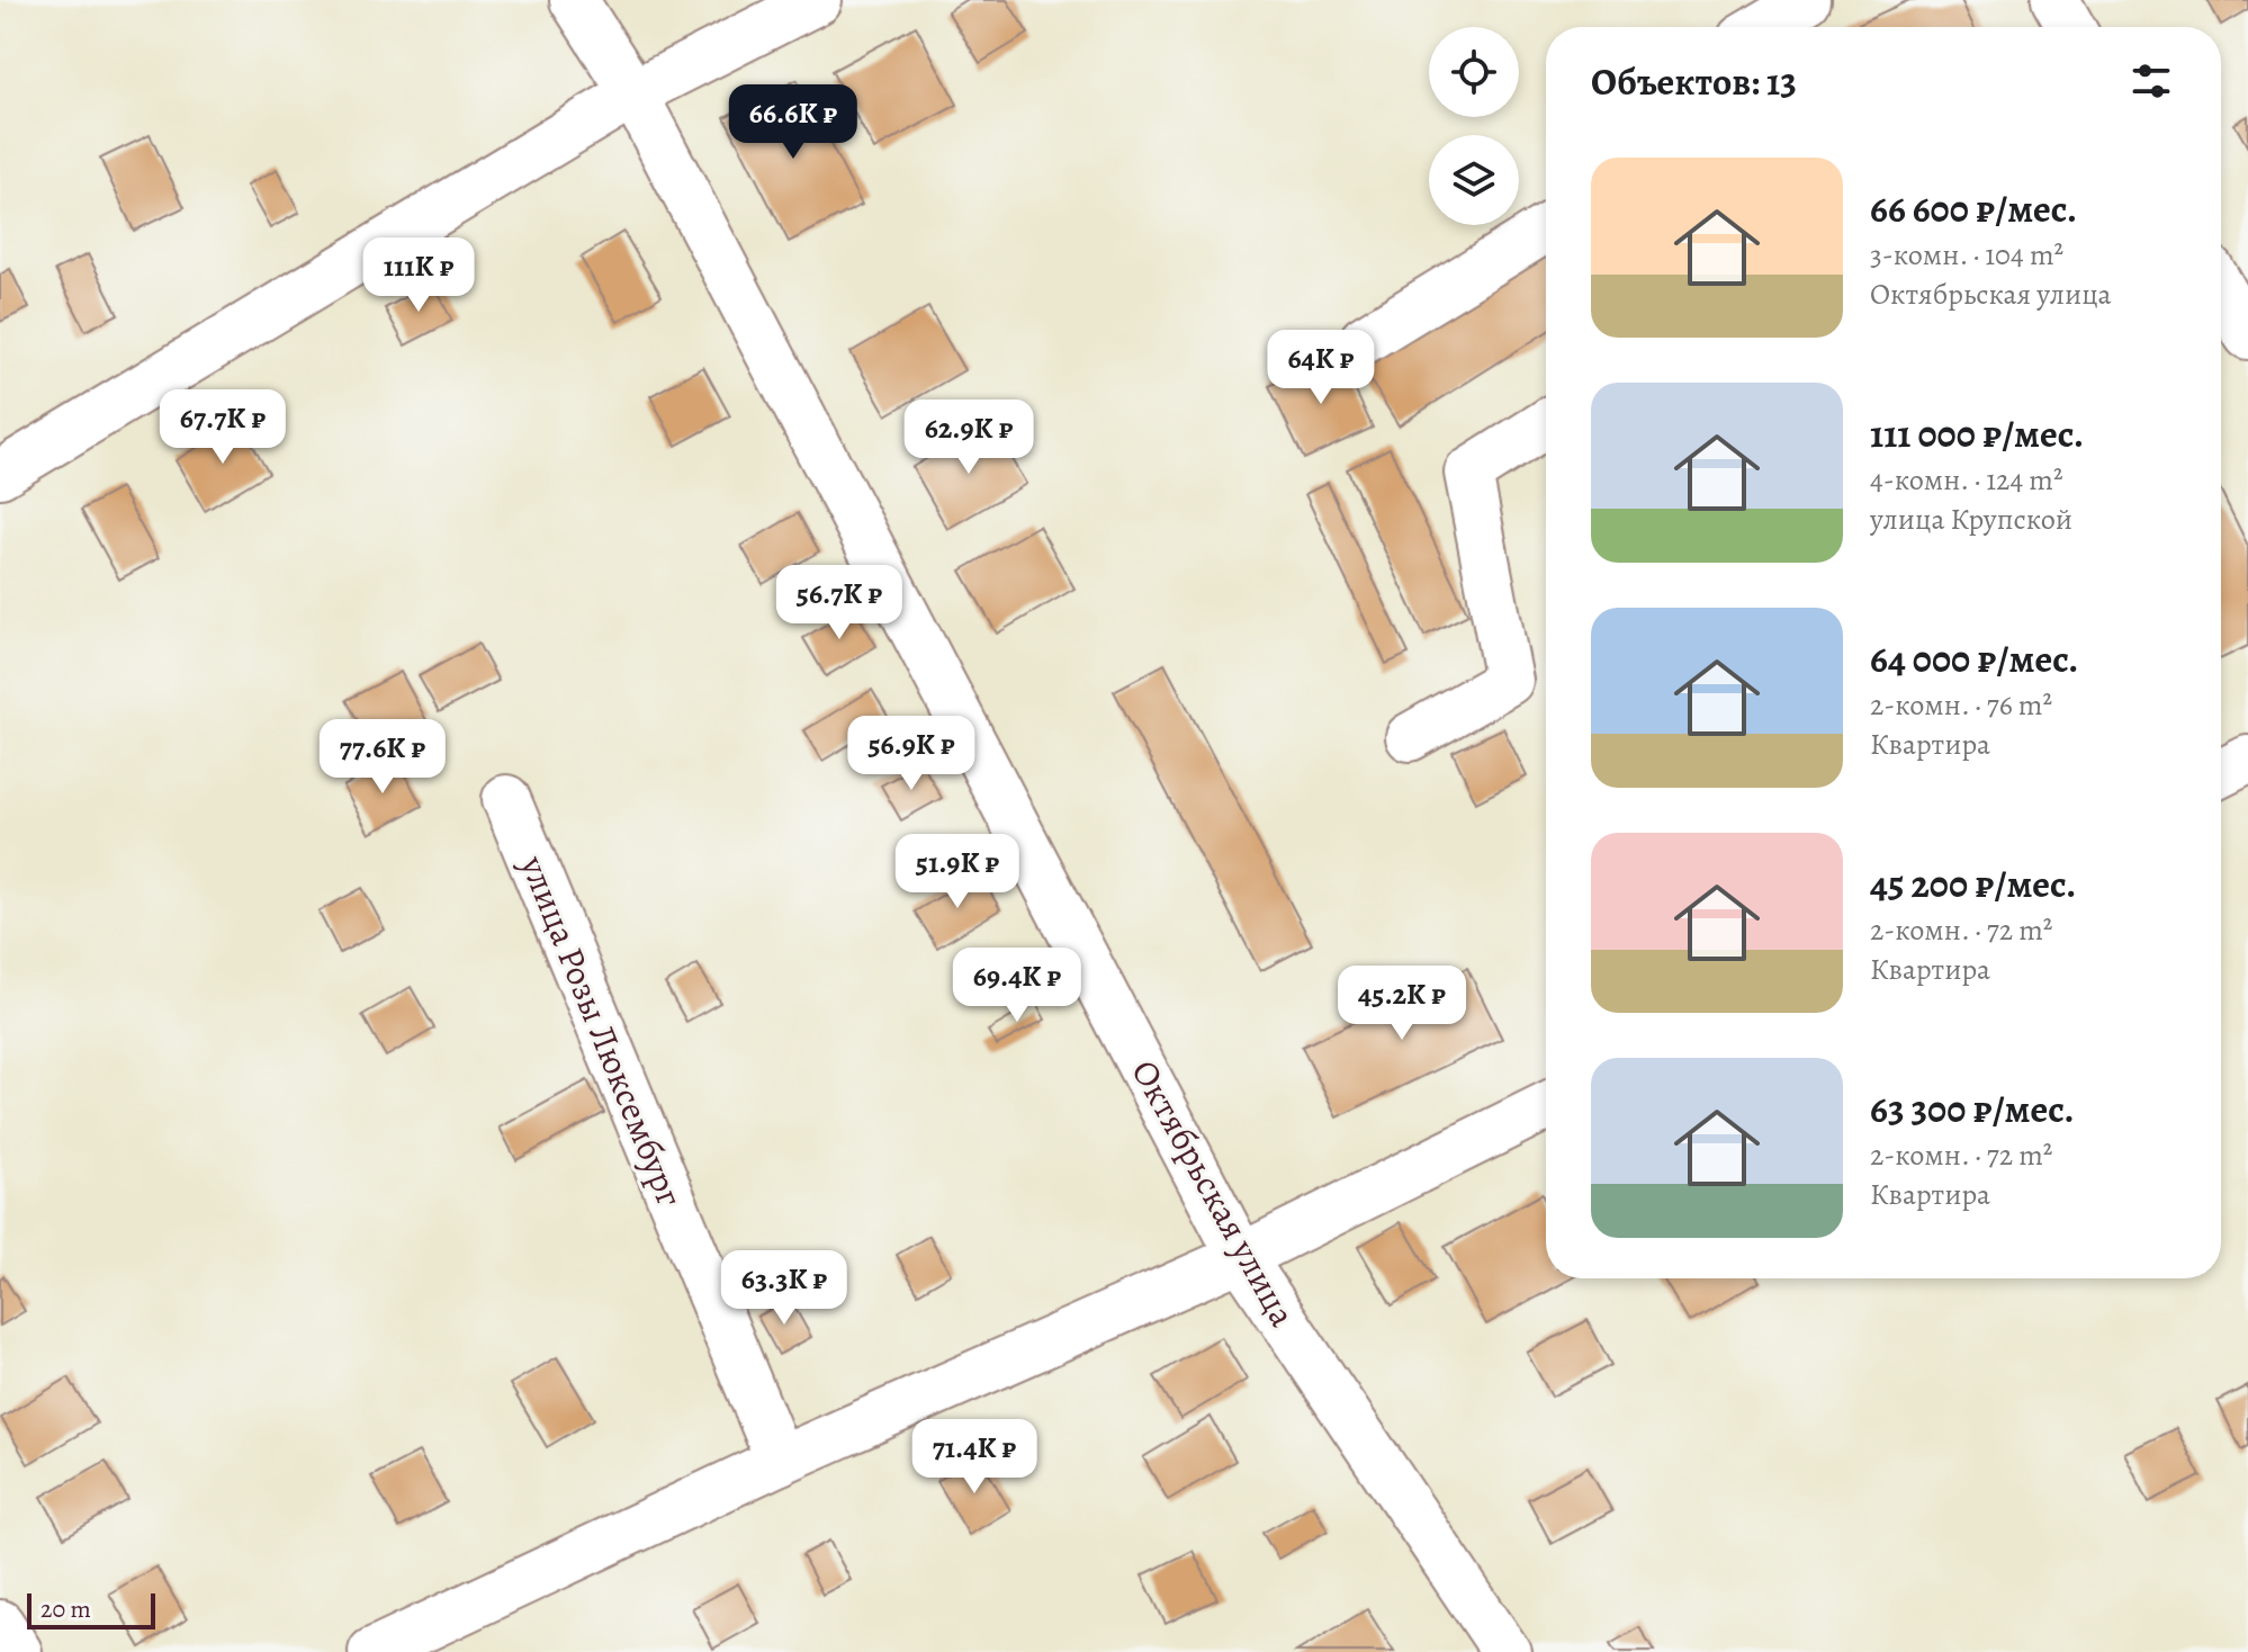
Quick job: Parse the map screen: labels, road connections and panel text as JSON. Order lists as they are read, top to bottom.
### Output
{
  "streets": {
    "street": ["улица Розы Люксембург", "Октябрьская улица"]
  },
  "scale_bar": "20 m",
  "page": {
    "heading": "Объектов: 13",
    "price": [
      "66.6K ₽",
      "111K ₽",
      "64K ₽",
      "67.7K ₽",
      "62.9K ₽",
      "56.7K ₽",
      "56.9K ₽",
      "77.6K ₽",
      "51.9K ₽",
      "69.4K ₽",
      "45.2K ₽",
      "63.3K ₽",
      "71.4K ₽"
    ],
    "list": [
      {
        "name": "66 600 ₽/мес.",
        "note": "3-комн. · 104 m² · Октябрьская улица"
      },
      {
        "name": "111 000 ₽/мес.",
        "note": "4-комн. · 124 m² · улица Крупской"
      },
      {
        "name": "64 000 ₽/мес.",
        "note": "2-комн. · 76 m² · Квартира"
      },
      {
        "name": "45 200 ₽/мес.",
        "note": "2-комн. · 72 m² · Квартира"
      },
      {
        "name": "63 300 ₽/мес.",
        "note": "2-комн. · 72 m² · Квартира"
      }
    ],
    "scale": "20 m"
  }
}
